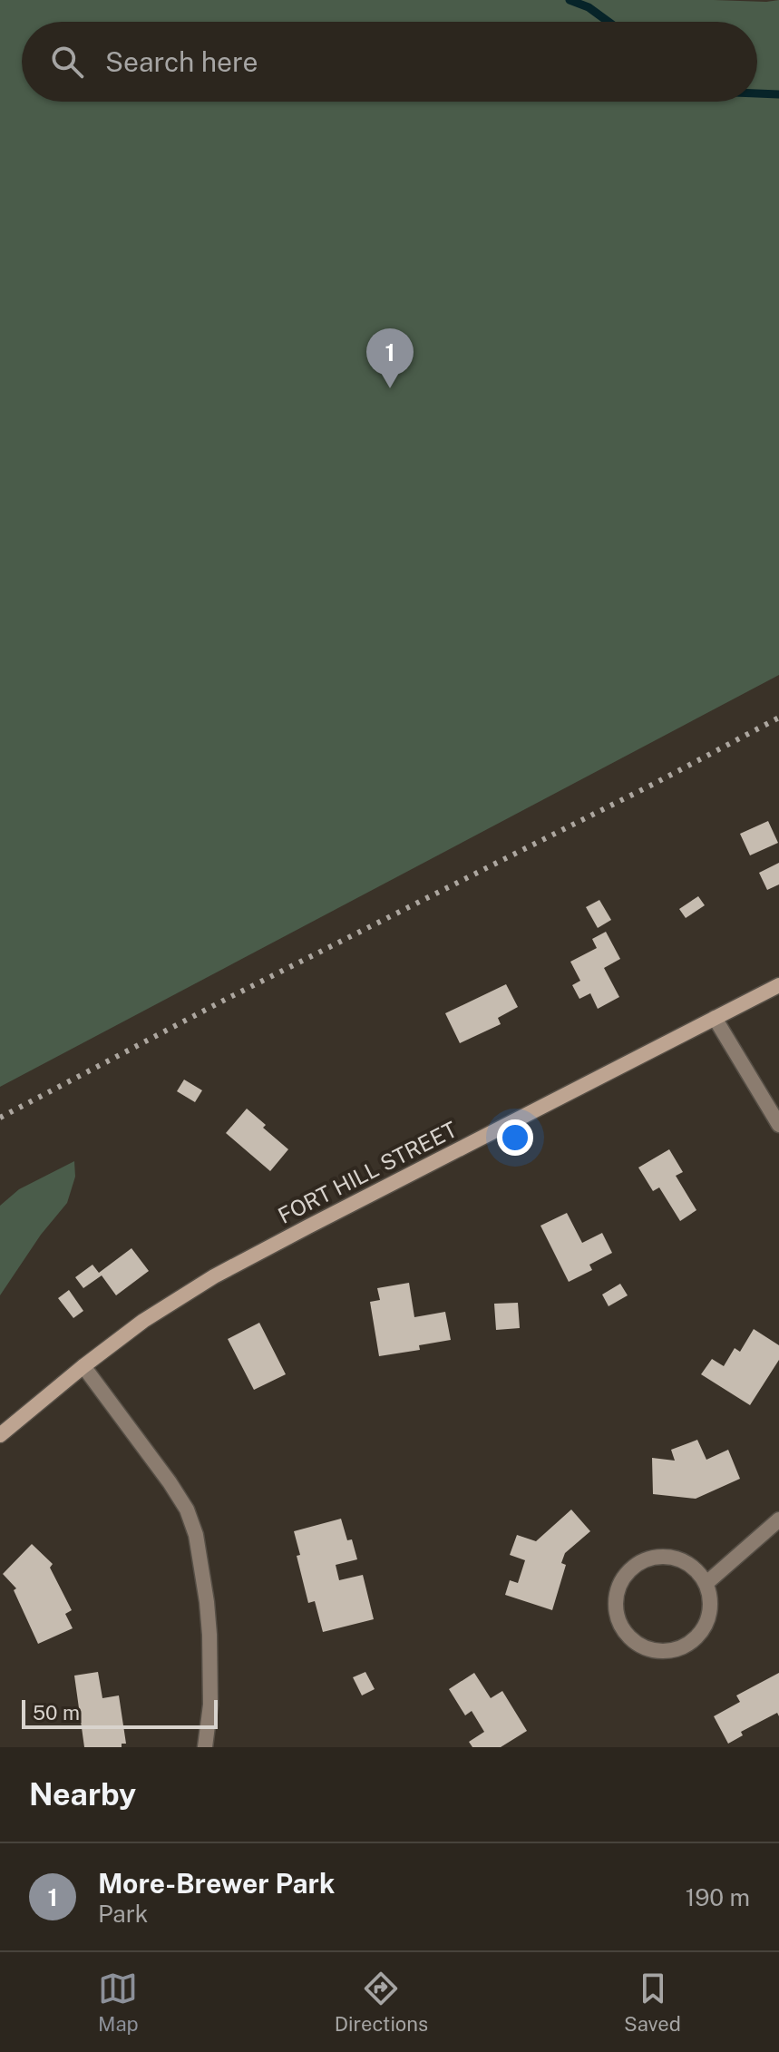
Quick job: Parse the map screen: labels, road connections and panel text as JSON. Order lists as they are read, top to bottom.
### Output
{
  "streets": {
    "main road": ["FORT HILL STREET"]
  },
  "scale_bar": "50 m",
  "page": {
    "search": "Search here",
    "pins": "1",
    "scale": "50 m",
    "heading": "Nearby",
    "list": [
      {
        "mark": "1",
        "name": "More-Brewer Park",
        "note": "Park",
        "value": "190 m"
      }
    ],
    "nav": ["Map", "Directions", "Saved"]
  }
}
